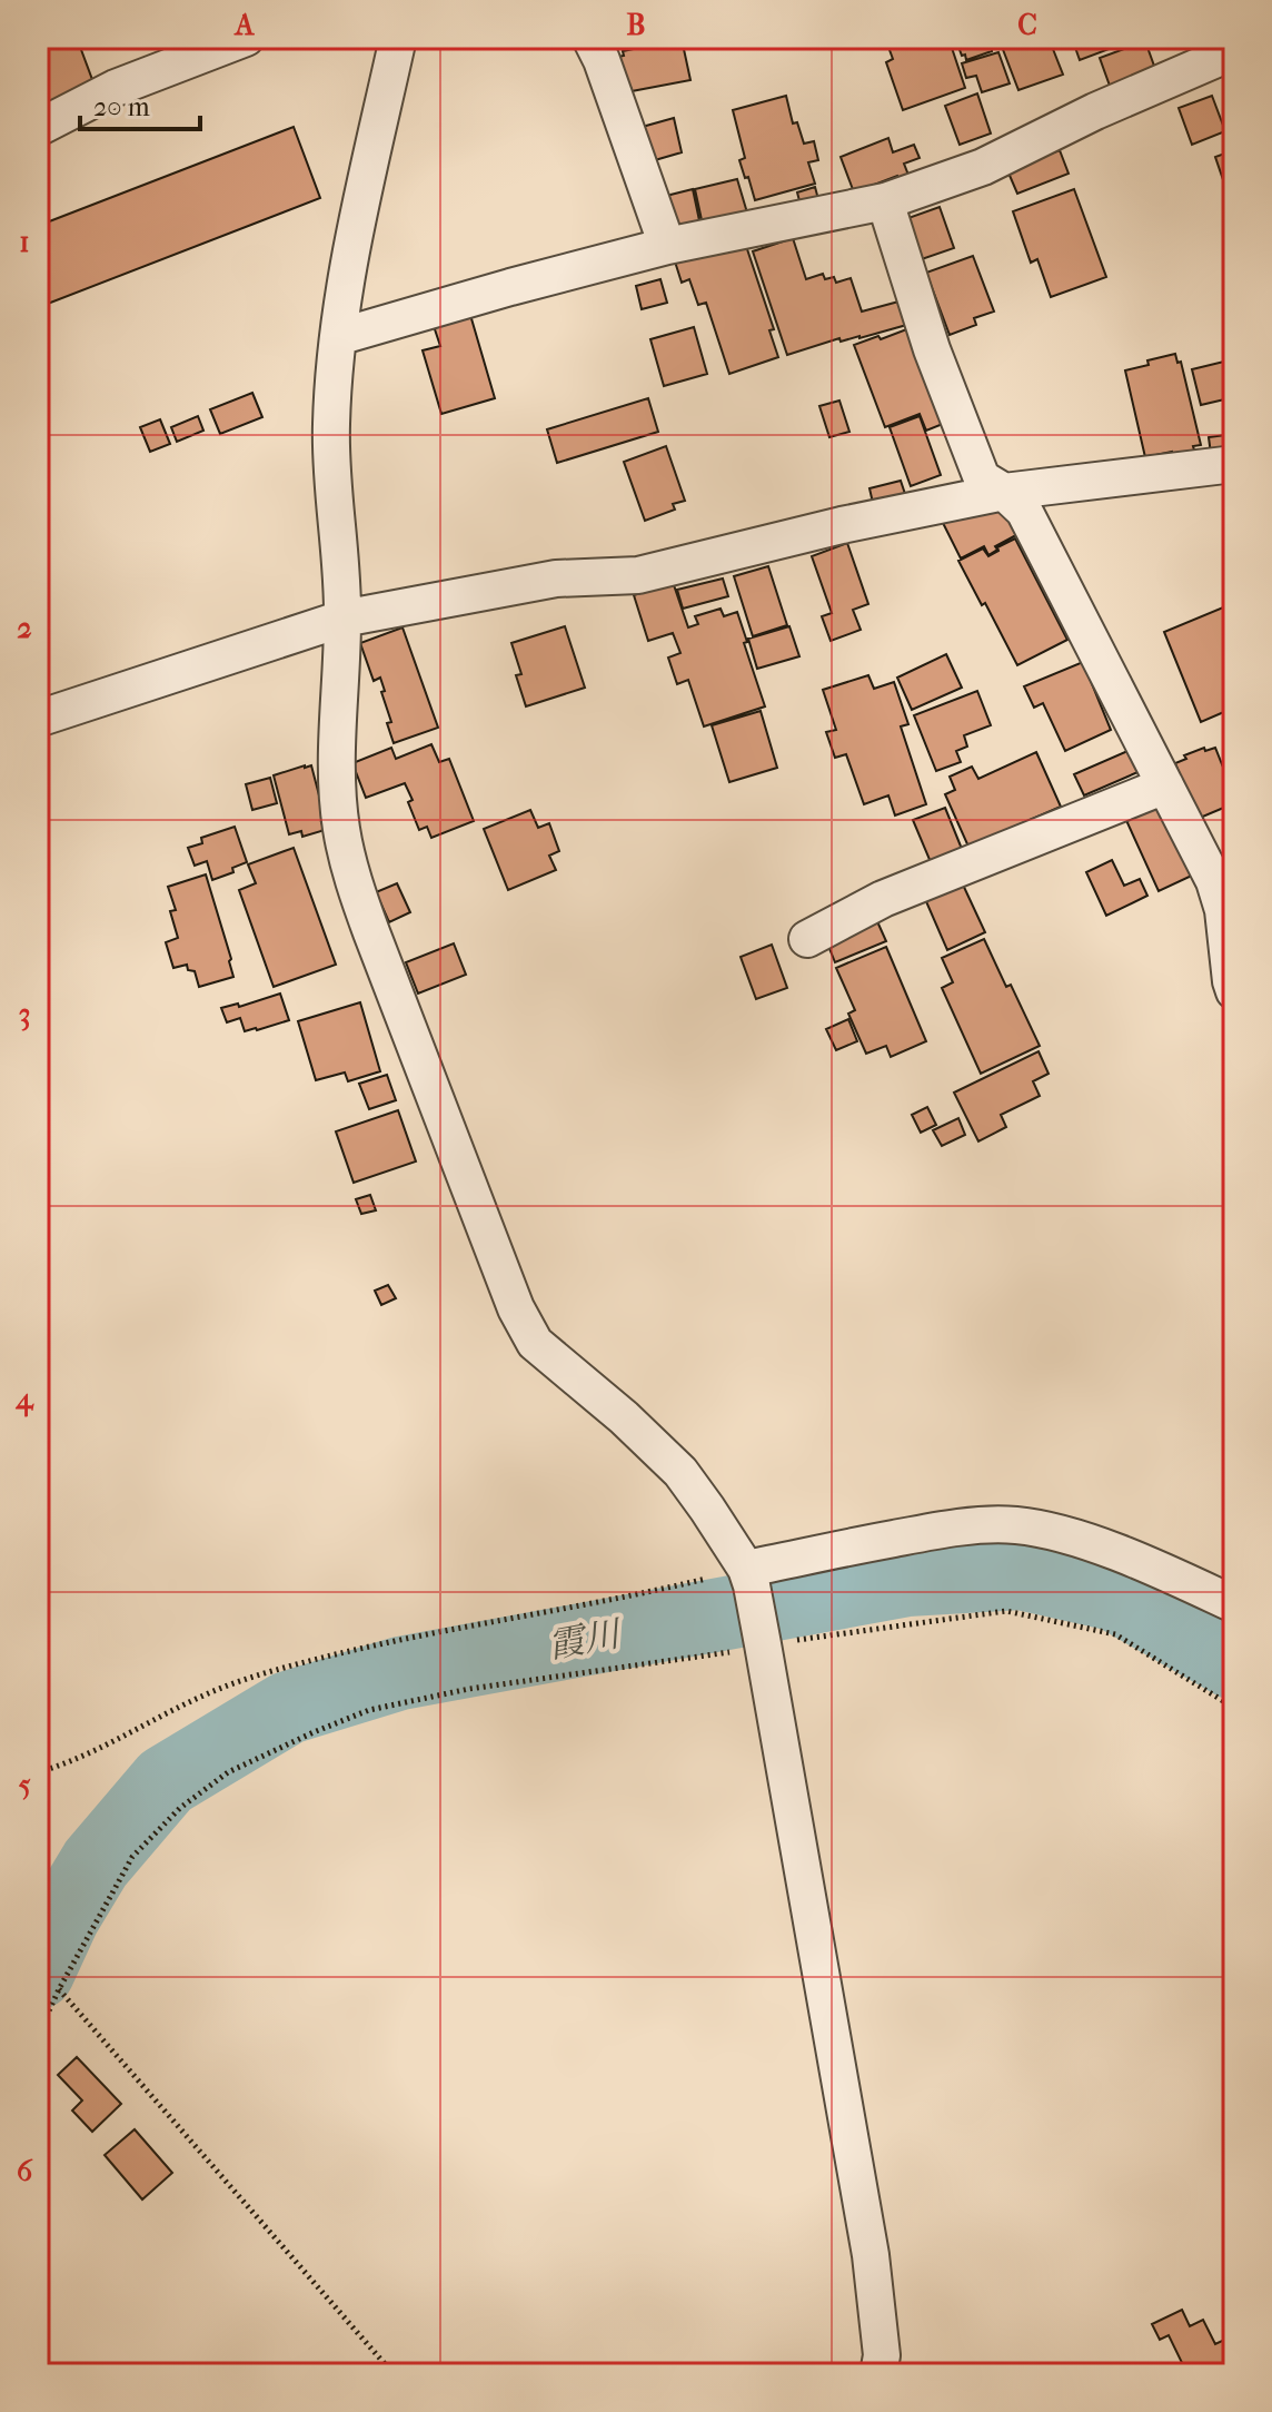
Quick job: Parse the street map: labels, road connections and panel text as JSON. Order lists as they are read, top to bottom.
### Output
{
  "water": ["霞川"],
  "scale_bar": "20 m",
  "grid": {
    "columns": ["A", "B", "C"],
    "rows": [
      "1",
      "2",
      "3",
      "4",
      "5",
      "6"
    ]
  }
}
